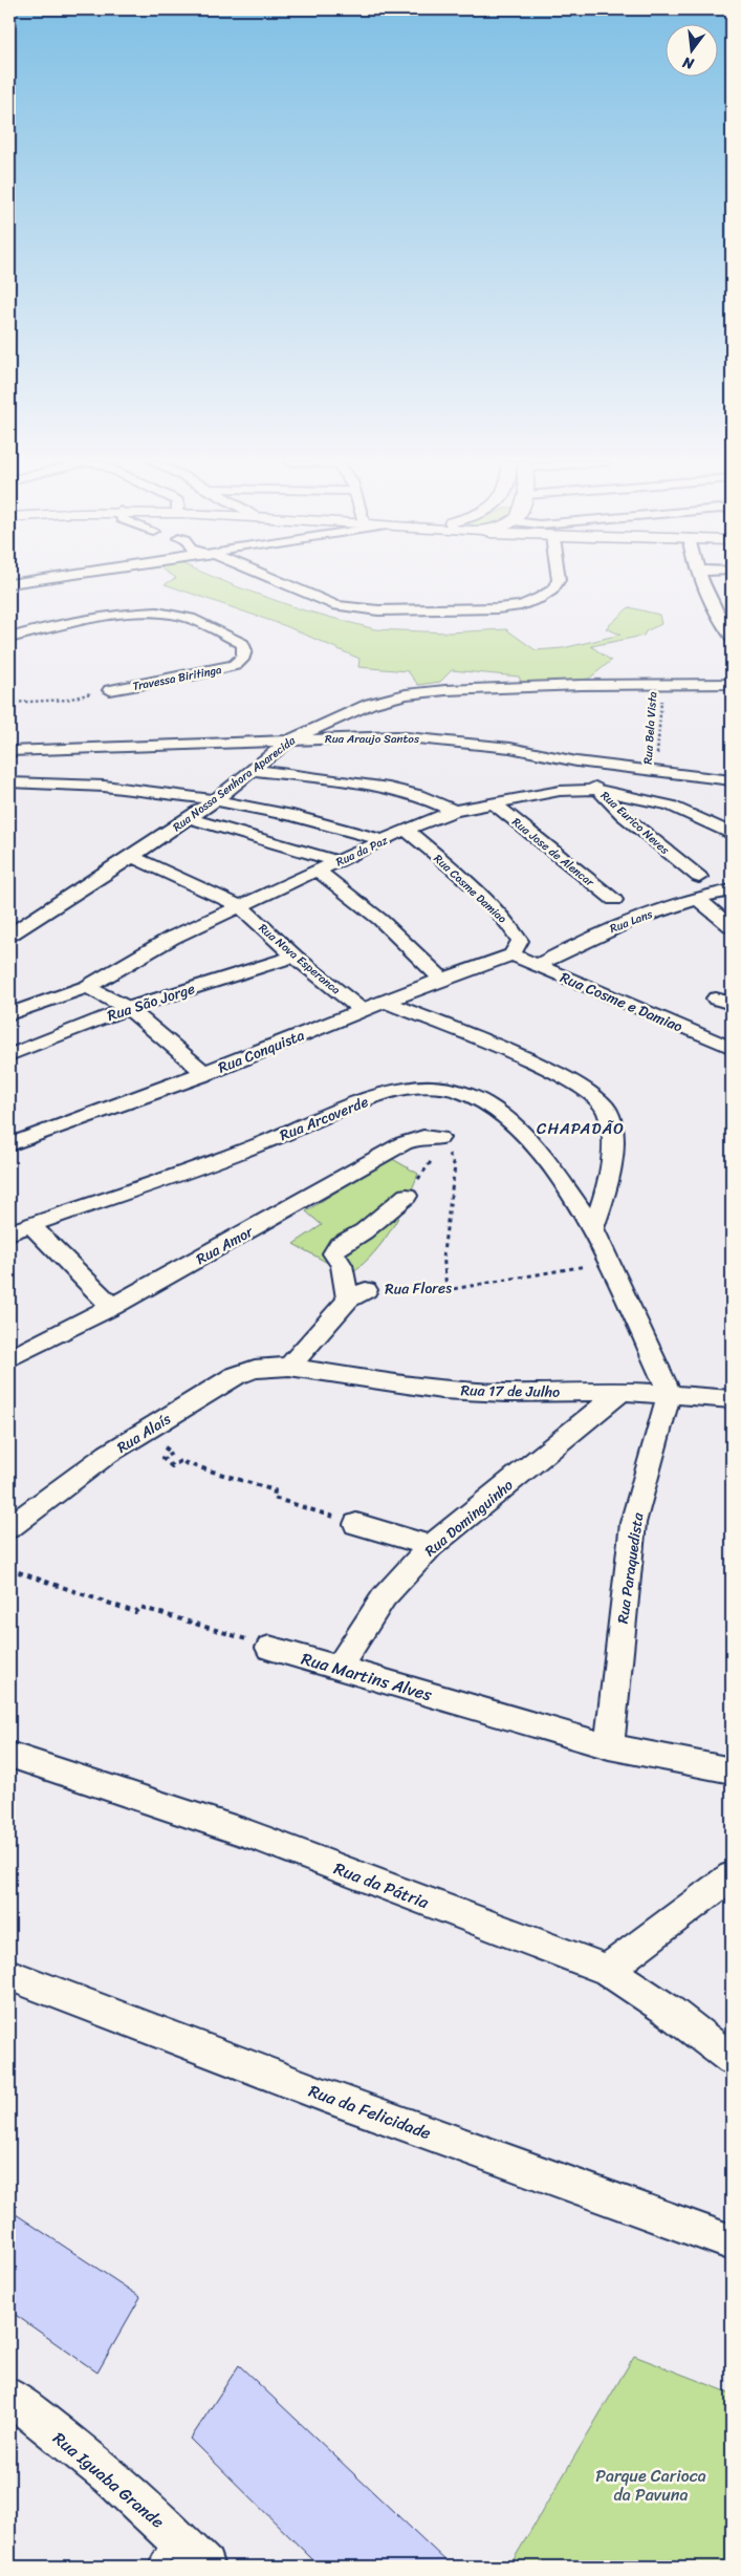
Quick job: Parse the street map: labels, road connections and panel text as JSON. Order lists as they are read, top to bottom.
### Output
{
  "streets": {
    "street": [
      "Travessa Biritinga",
      "Rua Araujo Santos",
      "Rua Nossa Senhora Aparecida",
      "Rua Eurico Neves",
      "Rua da Paz",
      "Rua Jose de Alencar",
      "Rua Cosme Damiao",
      "Rua Lans",
      "Rua Nova Esperanca",
      "Rua São Jorge",
      "Rua Cosme e Damiao",
      "Rua Conquista",
      "Rua Arcoverde",
      "Rua Amor",
      "Rua 17 de Julho",
      "Rua Alaís",
      "Rua Dominguinho",
      "Rua Paraquedista",
      "Rua Martins Alves",
      "Rua da Pátria",
      "Rua da Felicidade",
      "Rua Iguaba Grande"
    ],
    "path": ["Rua Bela Vista", "Rua Flores"]
  },
  "crossings": [
    ["Rua Bela Vista", "Rua Araujo Santos"],
    ["Rua Bela Vista", "Rua Nossa Senhora Aparecida"],
    ["Rua Araujo Santos", "Rua Nossa Senhora Aparecida"],
    ["Rua Araujo Santos", "Rua Eurico Neves"],
    ["Rua Nossa Senhora Aparecida", "Rua Nova Esperanca"],
    ["Rua Eurico Neves", "Rua da Paz"],
    ["Rua da Paz", "Rua Jose de Alencar"],
    ["Rua da Paz", "Rua Cosme Damiao"],
    ["Rua da Paz", "Rua Nova Esperanca"],
    ["Rua Cosme Damiao", "Rua Cosme e Damiao"],
    ["Rua Cosme Damiao", "Rua Conquista"],
    ["Rua Lans", "Rua Cosme e Damiao"],
    ["Rua Nova Esperanca", "Rua São Jorge"],
    ["Rua Nova Esperanca", "Rua Conquista"],
    ["Rua Cosme e Damiao", "Rua Conquista"],
    ["Rua Arcoverde", "Rua Flores"],
    ["Rua Arcoverde", "Rua 17 de Julho"],
    ["Rua Arcoverde", "Rua Paraquedista"],
    ["Rua 17 de Julho", "Rua Alaís"],
    ["Rua 17 de Julho", "Rua Dominguinho"],
    ["Rua 17 de Julho", "Rua Paraquedista"],
    ["Rua Dominguinho", "Rua Martins Alves"],
    ["Rua Paraquedista", "Rua Martins Alves"]
  ],
  "districts": ["CHAPADÃO"],
  "parks": ["Parque Carioca da Pavuna"],
  "north": "bottom"
}
